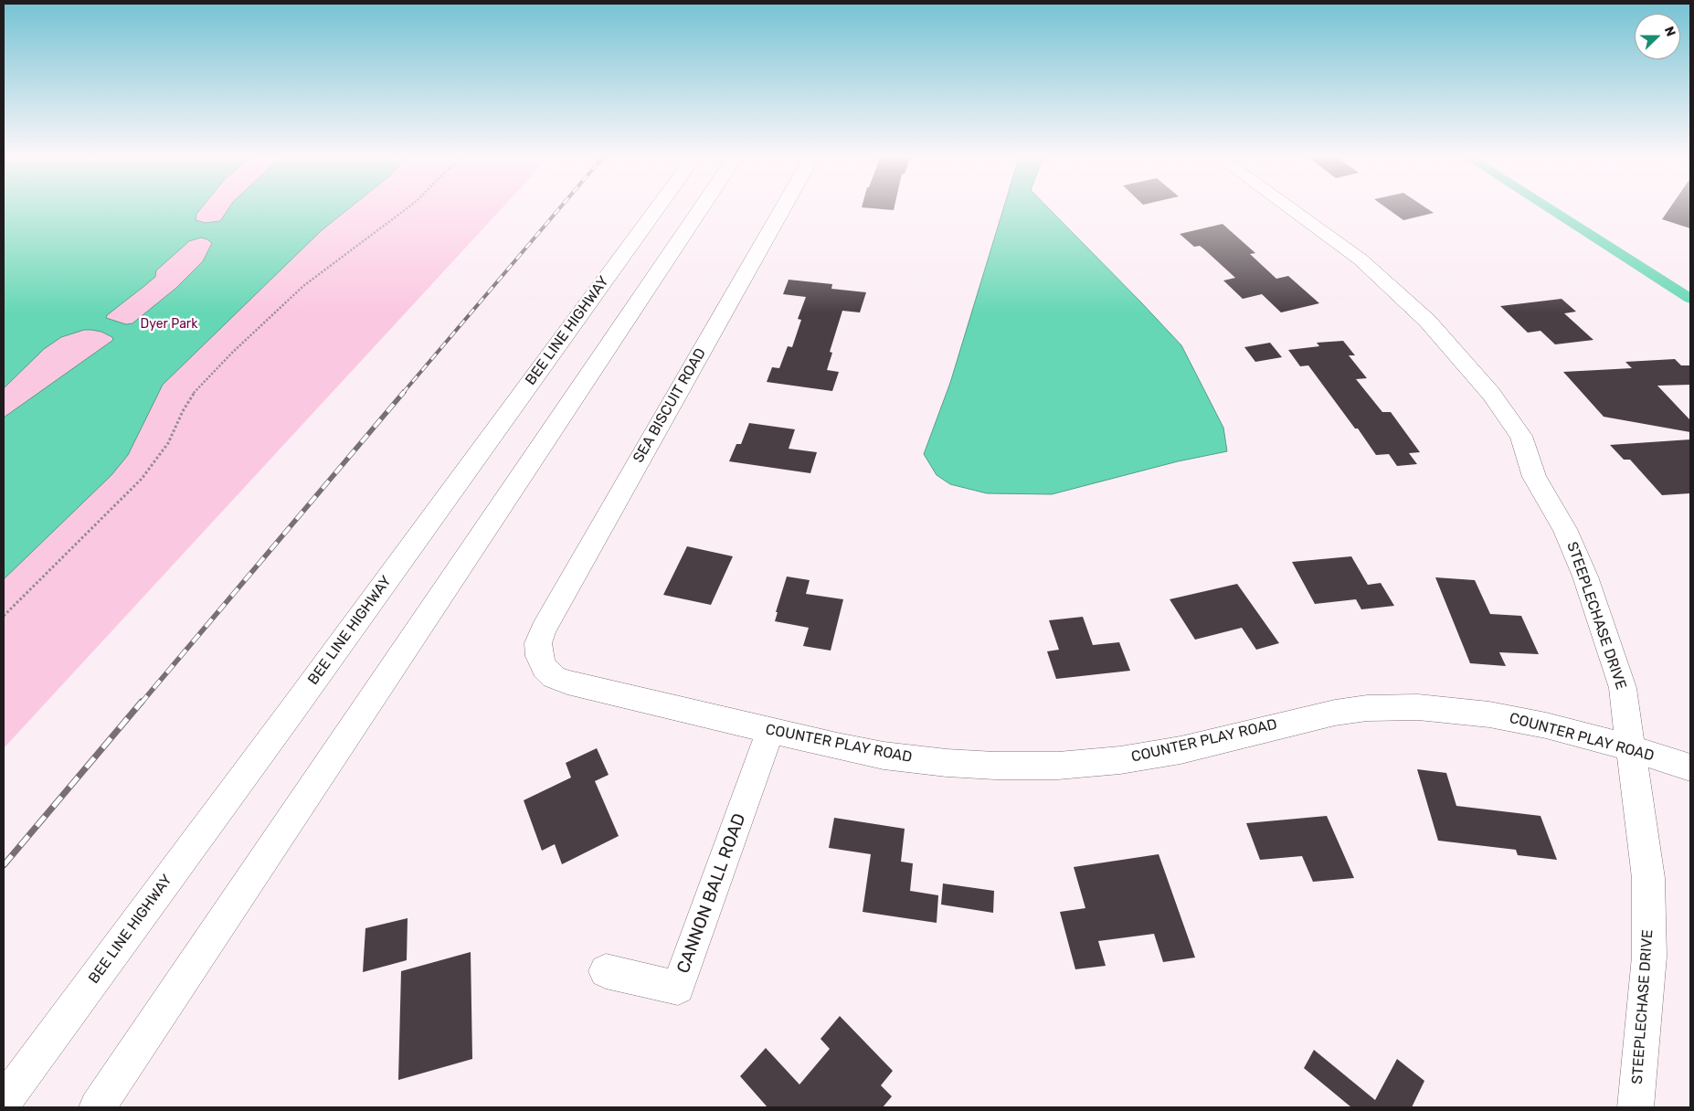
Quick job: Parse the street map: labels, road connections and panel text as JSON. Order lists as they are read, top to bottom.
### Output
{
  "streets": {
    "main road": [
      "BEE LINE HIGHWAY",
      "SEA BISCUIT ROAD",
      "STEEPLECHASE DRIVE",
      "COUNTER PLAY ROAD",
      "CANNON BALL ROAD"
    ]
  },
  "crossings": [
    ["SEA BISCUIT ROAD", "COUNTER PLAY ROAD"],
    ["STEEPLECHASE DRIVE", "COUNTER PLAY ROAD"],
    ["COUNTER PLAY ROAD", "CANNON BALL ROAD"]
  ],
  "parks": ["Dyer Park"],
  "north": "right"
}
